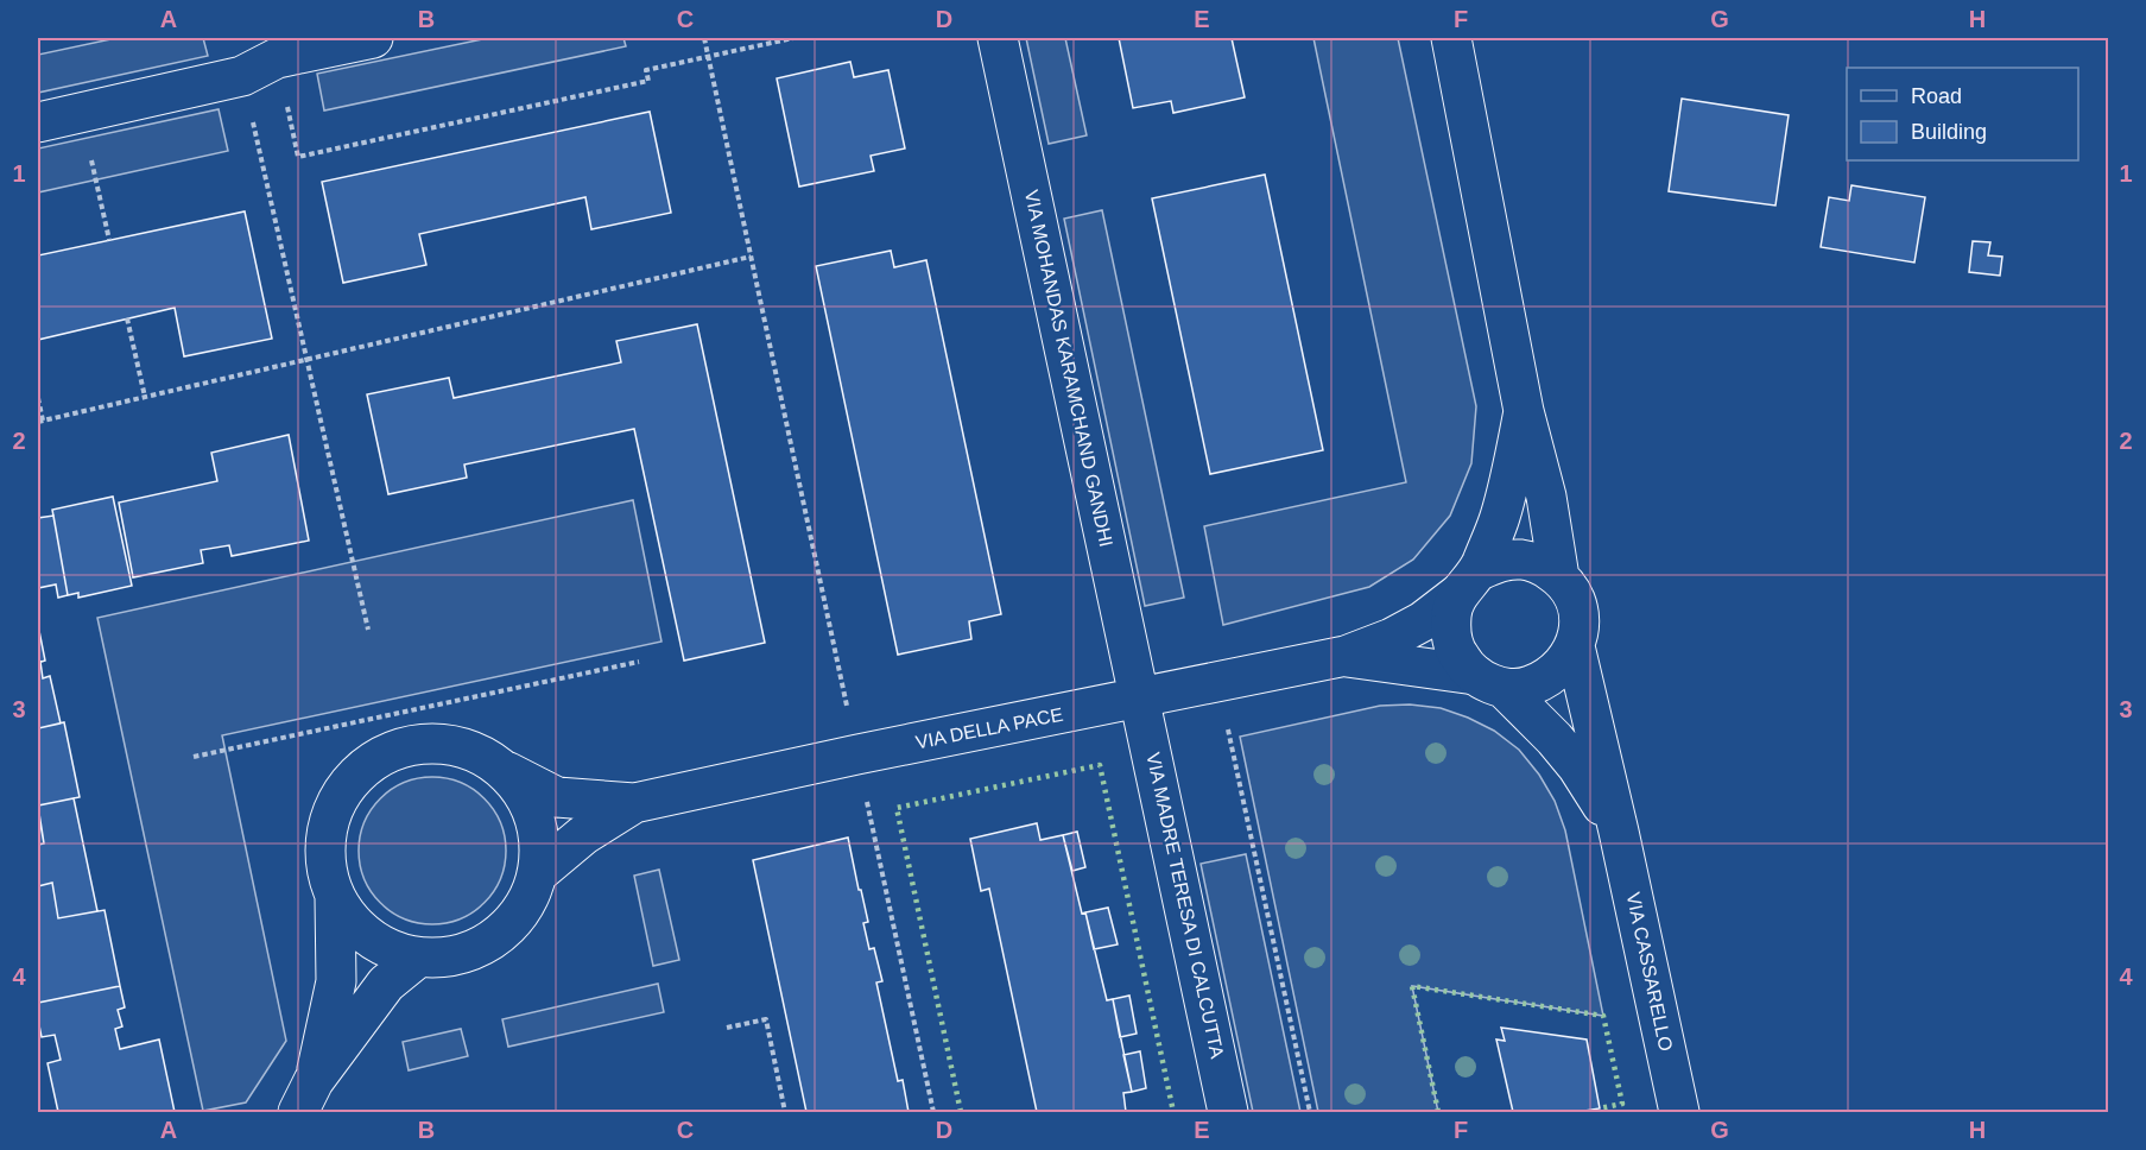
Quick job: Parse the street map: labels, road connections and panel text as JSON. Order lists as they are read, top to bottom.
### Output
{
  "streets": {
    "street": [
      "VIA MOHANDAS KARAMCHAND GANDHI",
      "VIA DELLA PACE",
      "VIA MADRE TERESA DI CALCUTTA",
      "VIA CASSARELLO"
    ]
  },
  "crossings": [
    ["VIA MOHANDAS KARAMCHAND GANDHI", "VIA DELLA PACE"],
    ["VIA MOHANDAS KARAMCHAND GANDHI", "VIA MADRE TERESA DI CALCUTTA"],
    ["VIA DELLA PACE", "VIA MADRE TERESA DI CALCUTTA"],
    ["VIA DELLA PACE", "VIA CASSARELLO"]
  ],
  "legend": ["Road", "Building"],
  "grid": {
    "columns": [
      "A",
      "B",
      "C",
      "D",
      "E",
      "F",
      "G",
      "H"
    ],
    "rows": [
      "1",
      "2",
      "3",
      "4"
    ]
  }
}
